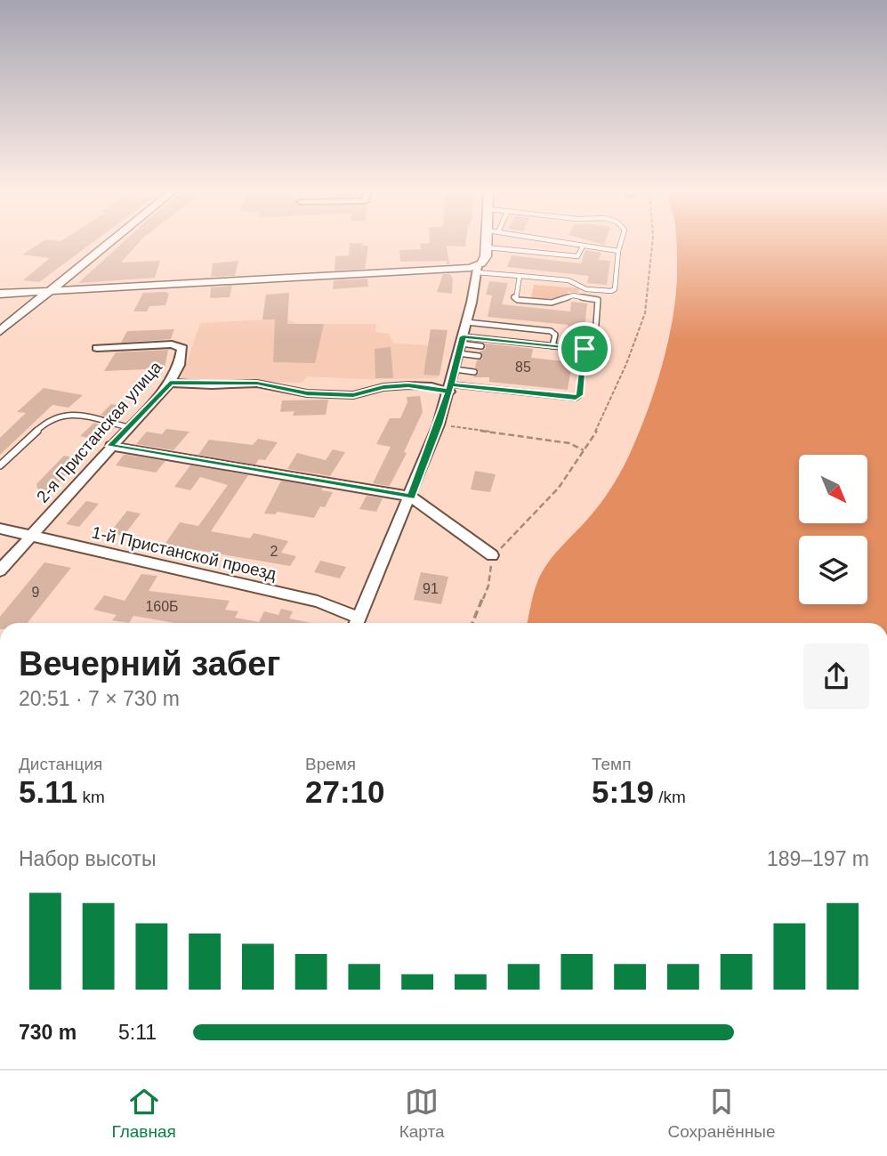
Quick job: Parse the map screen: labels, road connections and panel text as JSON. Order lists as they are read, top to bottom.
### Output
{
  "streets": {
    "street": ["2-я Пристанская улица", "1-й Пристанской проезд"]
  },
  "crossings": [
    ["2-я Пристанская улица", "1-й Пристанской проезд"]
  ],
  "house_numbers": [
    "85",
    "2",
    "91",
    "9",
    "160Б"
  ],
  "north": "bottom right",
  "page": {
    "heading": ["Вечерний забег", "20:51 · 7 × 730 m"],
    "stats": [
      ["Дистанция", "5.11 km"],
      ["Время", "27:10"],
      ["Темп", "5:19 /km"]
    ],
    "chart": ["Набор высоты", "189–197 m"],
    "list": [
      {
        "name": "730 m",
        "note": "5:11"
      }
    ],
    "tabs": ["Главная", "Карта", "Сохранённые"]
  }
}
